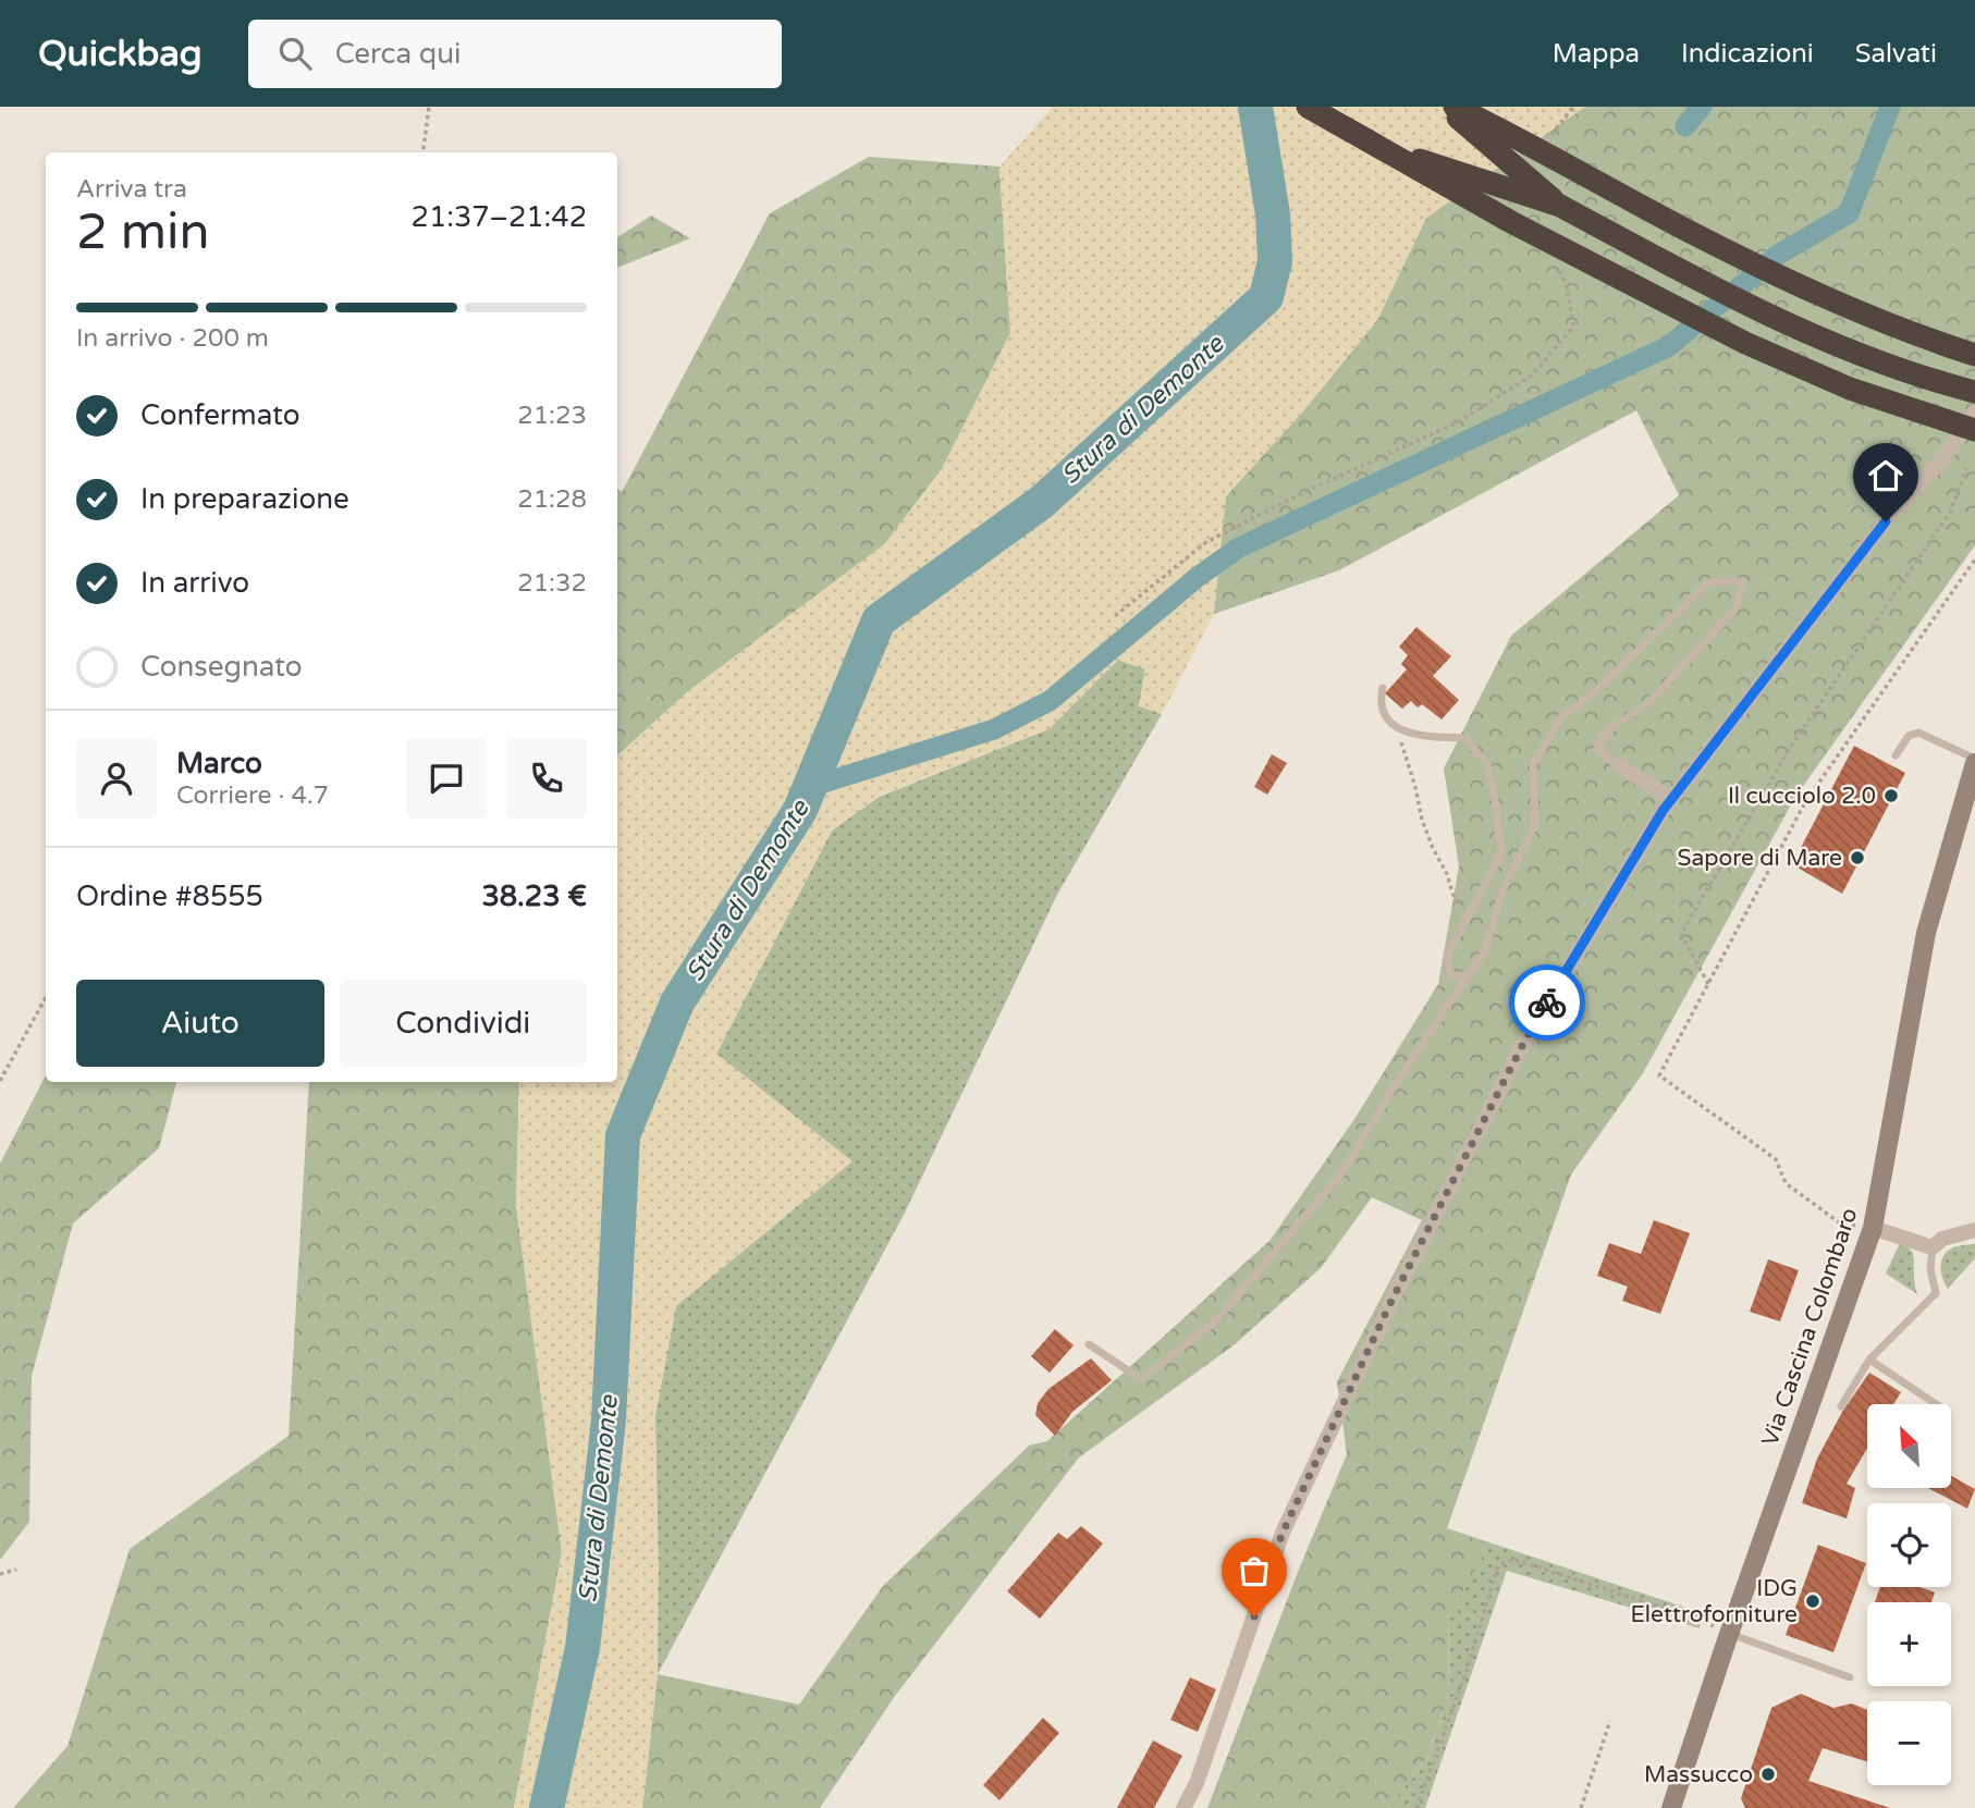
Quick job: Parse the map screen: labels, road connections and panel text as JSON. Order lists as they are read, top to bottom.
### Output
{
  "streets": {
    "main road": ["Via Cascina Colombaro"]
  },
  "water": ["Stura di Demonte"],
  "places": [
    "Il cucciolo 2.0",
    "Sapore di Mare",
    "IDG Elettroforniture",
    "Massucco"
  ],
  "north": "top left",
  "page": {
    "header": "Quickbag",
    "search": "Cerca qui",
    "nav": ["Mappa", "Indicazioni", "Salvati"],
    "heading": ["2 min", "Arriva tra", "21:37–21:42"],
    "panel": [
      "Marco",
      "Corriere · 4.7",
      "Ordine #8555",
      "38.23 €"
    ],
    "bar": "In arrivo · 200 m",
    "list": [
      ["Confermato", "21:23"],
      ["In preparazione", "21:28"],
      ["In arrivo", "21:32"],
      "Consegnato"
    ],
    "buttons": ["Aiuto", "Condividi"],
    "map_buttons": ["+", "−"]
  }
}
